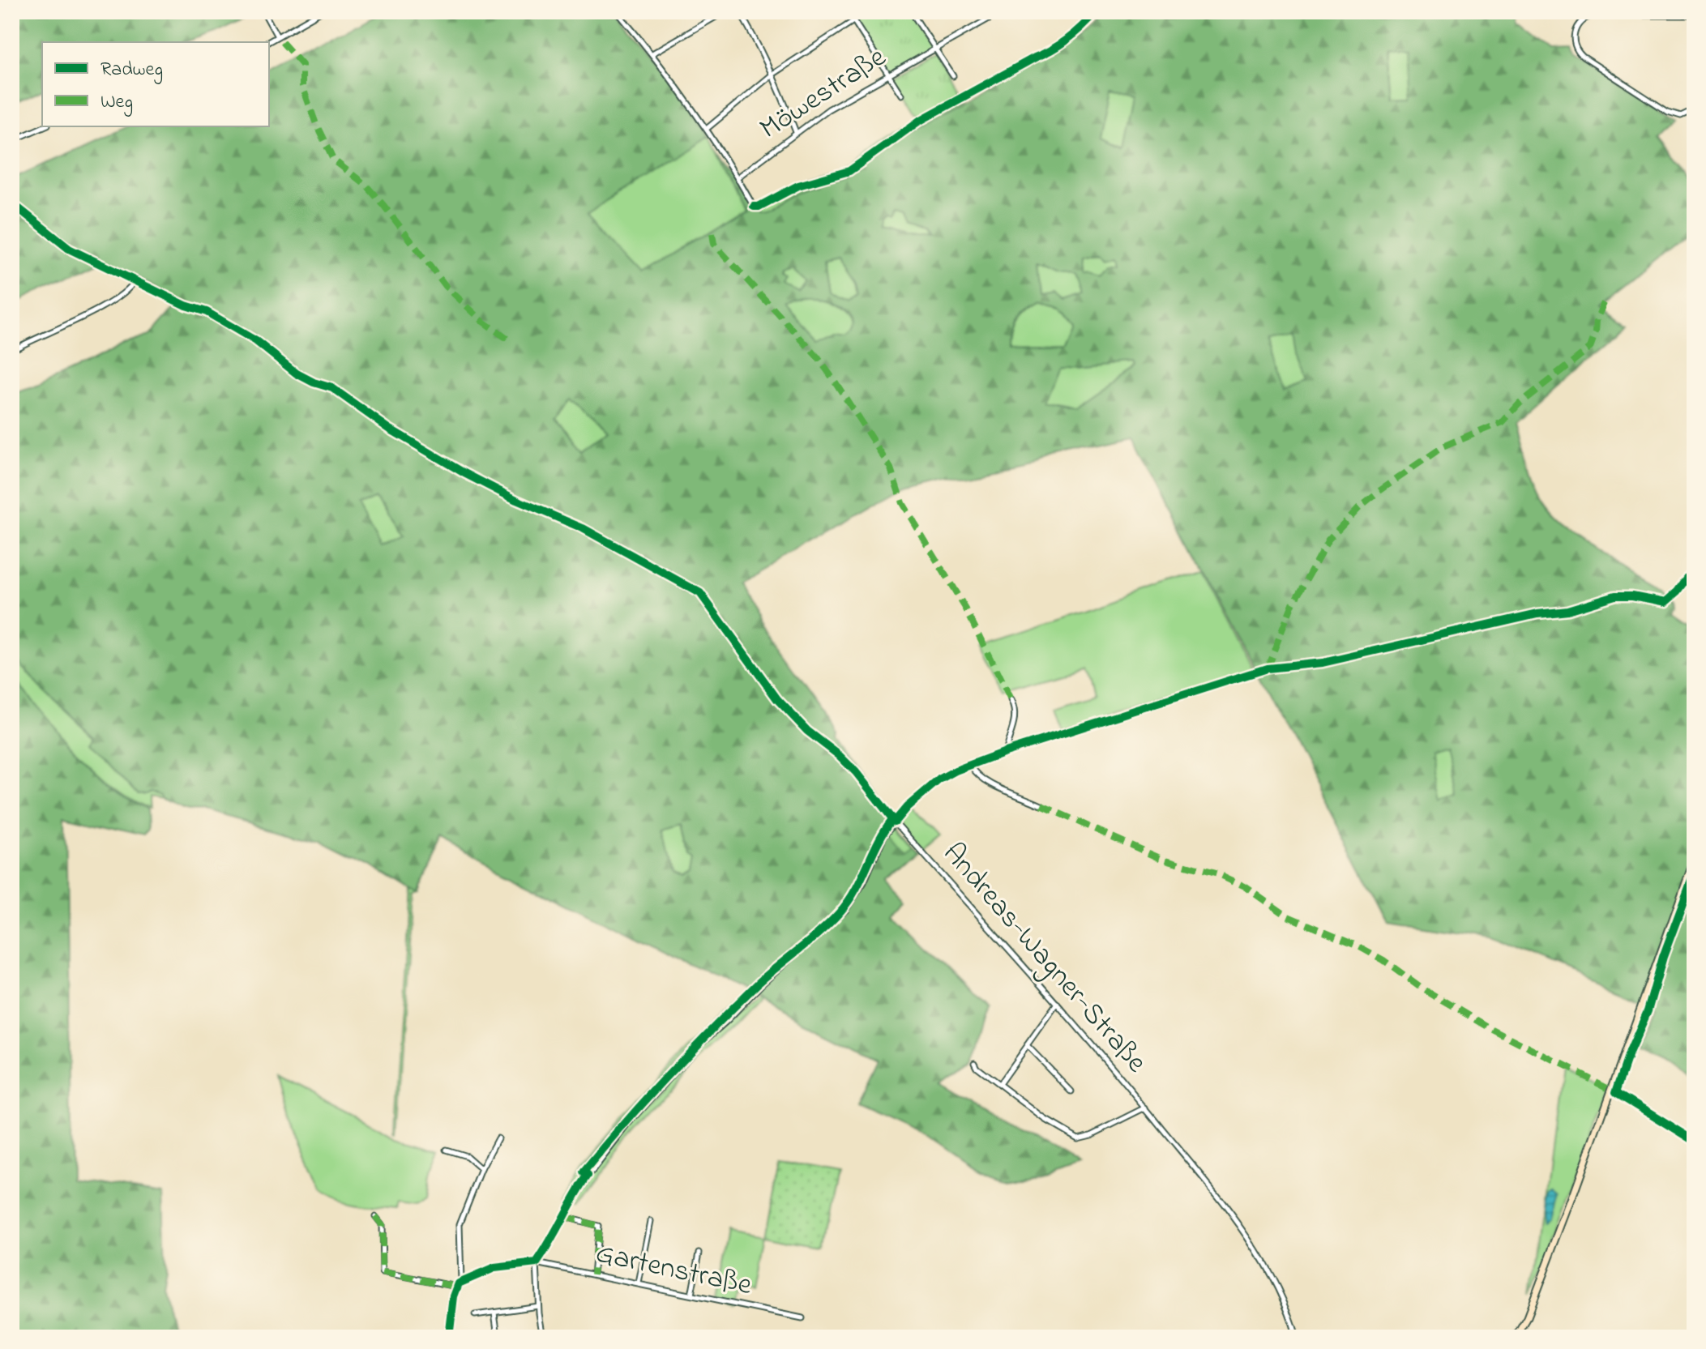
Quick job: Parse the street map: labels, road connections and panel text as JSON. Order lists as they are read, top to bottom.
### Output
{
  "streets": {
    "street": ["Möwestraße", "Andreas-Wagner-Straße", "Gartenstraße"]
  },
  "legend": ["Radweg", "Weg"]
}
